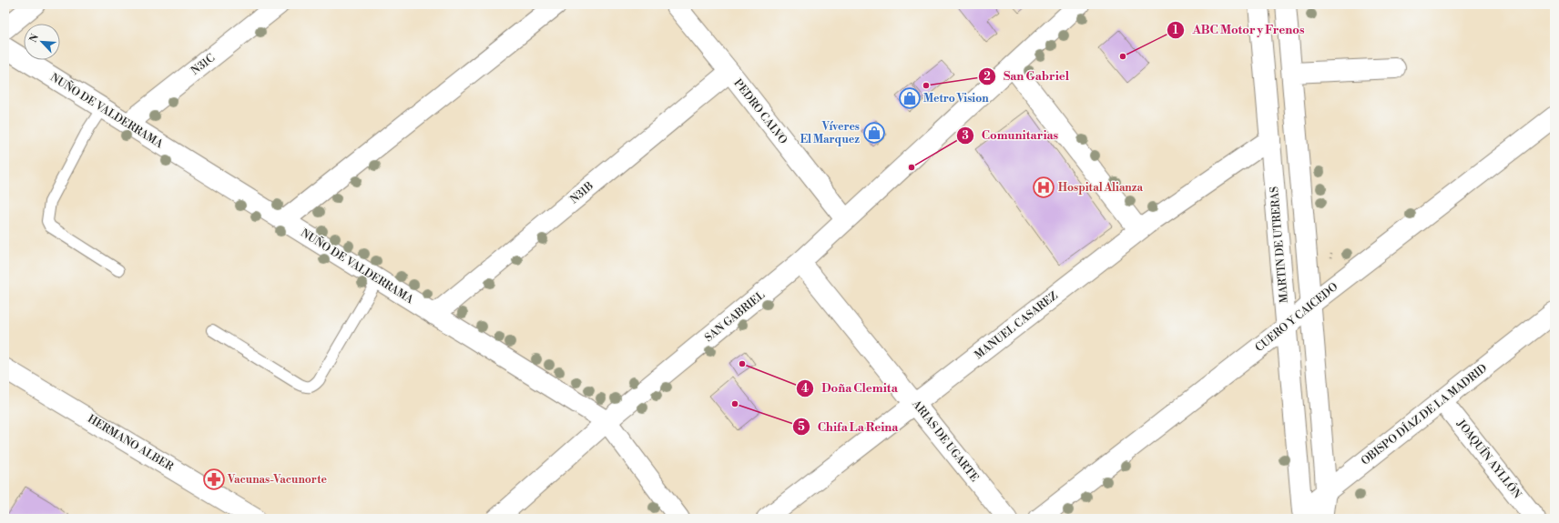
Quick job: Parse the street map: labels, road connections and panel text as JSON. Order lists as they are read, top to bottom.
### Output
{
  "streets": {
    "street": [
      "N31C",
      "NUÑO DE VALDERRAMA",
      "PEDRO CALVO",
      "N31B",
      "MARTIN DE UTRERAS",
      "SAN GABRIEL",
      "CUERO Y CAICEDO",
      "MANUEL CASAREZ",
      "OBISPO DÍAZ DE LA MADRID",
      "ARIAS DE UGARTE",
      "HERMANO ALBER",
      "JOAQUÍN AYLLÓN"
    ]
  },
  "crossings": [
    ["N31C", "NUÑO DE VALDERRAMA"],
    ["NUÑO DE VALDERRAMA", "N31B"],
    ["NUÑO DE VALDERRAMA", "SAN GABRIEL"],
    ["PEDRO CALVO", "N31B"],
    ["PEDRO CALVO", "SAN GABRIEL"],
    ["MARTIN DE UTRERAS", "CUERO Y CAICEDO"],
    ["MARTIN DE UTRERAS", "MANUEL CASAREZ"],
    ["MARTIN DE UTRERAS", "OBISPO DÍAZ DE LA MADRID"],
    ["SAN GABRIEL", "ARIAS DE UGARTE"],
    ["MANUEL CASAREZ", "ARIAS DE UGARTE"],
    ["OBISPO DÍAZ DE LA MADRID", "JOAQUÍN AYLLÓN"]
  ],
  "places": {
    "other": [
      "ABC Motor y Frenos",
      "San Gabriel",
      "Comunitarias",
      "Doña Clemita",
      "Chifa La Reina"
    ],
    "shop": ["Metro Vision", "Víveres El Marquez"],
    "hospital": ["Hospital Alianza"],
    "pharmacy": ["Vacunas-Vacunorte"]
  },
  "north": "top left"
}
